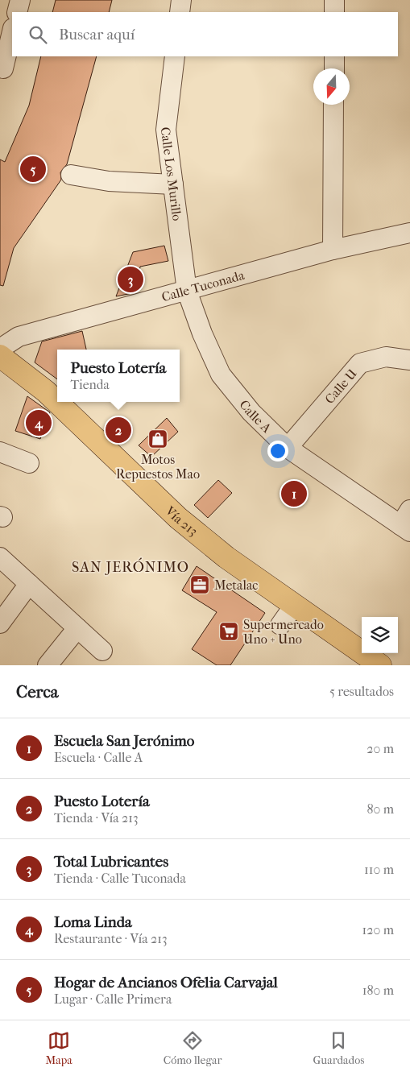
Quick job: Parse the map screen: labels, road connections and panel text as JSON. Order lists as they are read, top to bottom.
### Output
{
  "streets": {
    "main road": ["Vía 213"],
    "street": [
      "Calle Los Murillo",
      "Calle Tuconada",
      "Calle U",
      "Calle A"
    ]
  },
  "crossings": [
    ["Calle Los Murillo", "Calle Tuconada"],
    ["Calle Los Murillo", "Calle A"],
    ["Calle Tuconada", "Calle A"],
    ["Calle U", "Calle A"]
  ],
  "districts": ["SAN JERÓNIMO"],
  "places": {
    "shop": ["Motos Repuestos Mao"],
    "office": ["Metalac"],
    "supermarket": ["Supermercado Uno + Uno"]
  },
  "north": "bottom",
  "page": {
    "search": "Buscar aquí",
    "pins": [
      "5",
      "3",
      "4",
      "2",
      "1"
    ],
    "popup": ["Puesto Lotería", "Tienda"],
    "heading": ["Cerca", "5 resultados"],
    "list": [
      {
        "mark": "1",
        "name": "Escuela San Jerónimo",
        "note": "Escuela · Calle A",
        "value": "20 m"
      },
      {
        "mark": "2",
        "name": "Puesto Lotería",
        "note": "Tienda · Vía 213",
        "value": "80 m"
      },
      {
        "mark": "3",
        "name": "Total Lubricantes",
        "note": "Tienda · Calle Tuconada",
        "value": "110 m"
      },
      {
        "mark": "4",
        "name": "Loma Linda",
        "note": "Restaurante · Vía 213",
        "value": "120 m"
      },
      {
        "mark": "5",
        "name": "Hogar de Ancianos Ofelia Carvajal",
        "note": "Lugar · Calle Primera",
        "value": "180 m"
      }
    ],
    "nav": ["Mapa", "Cómo llegar", "Guardados"]
  }
}
